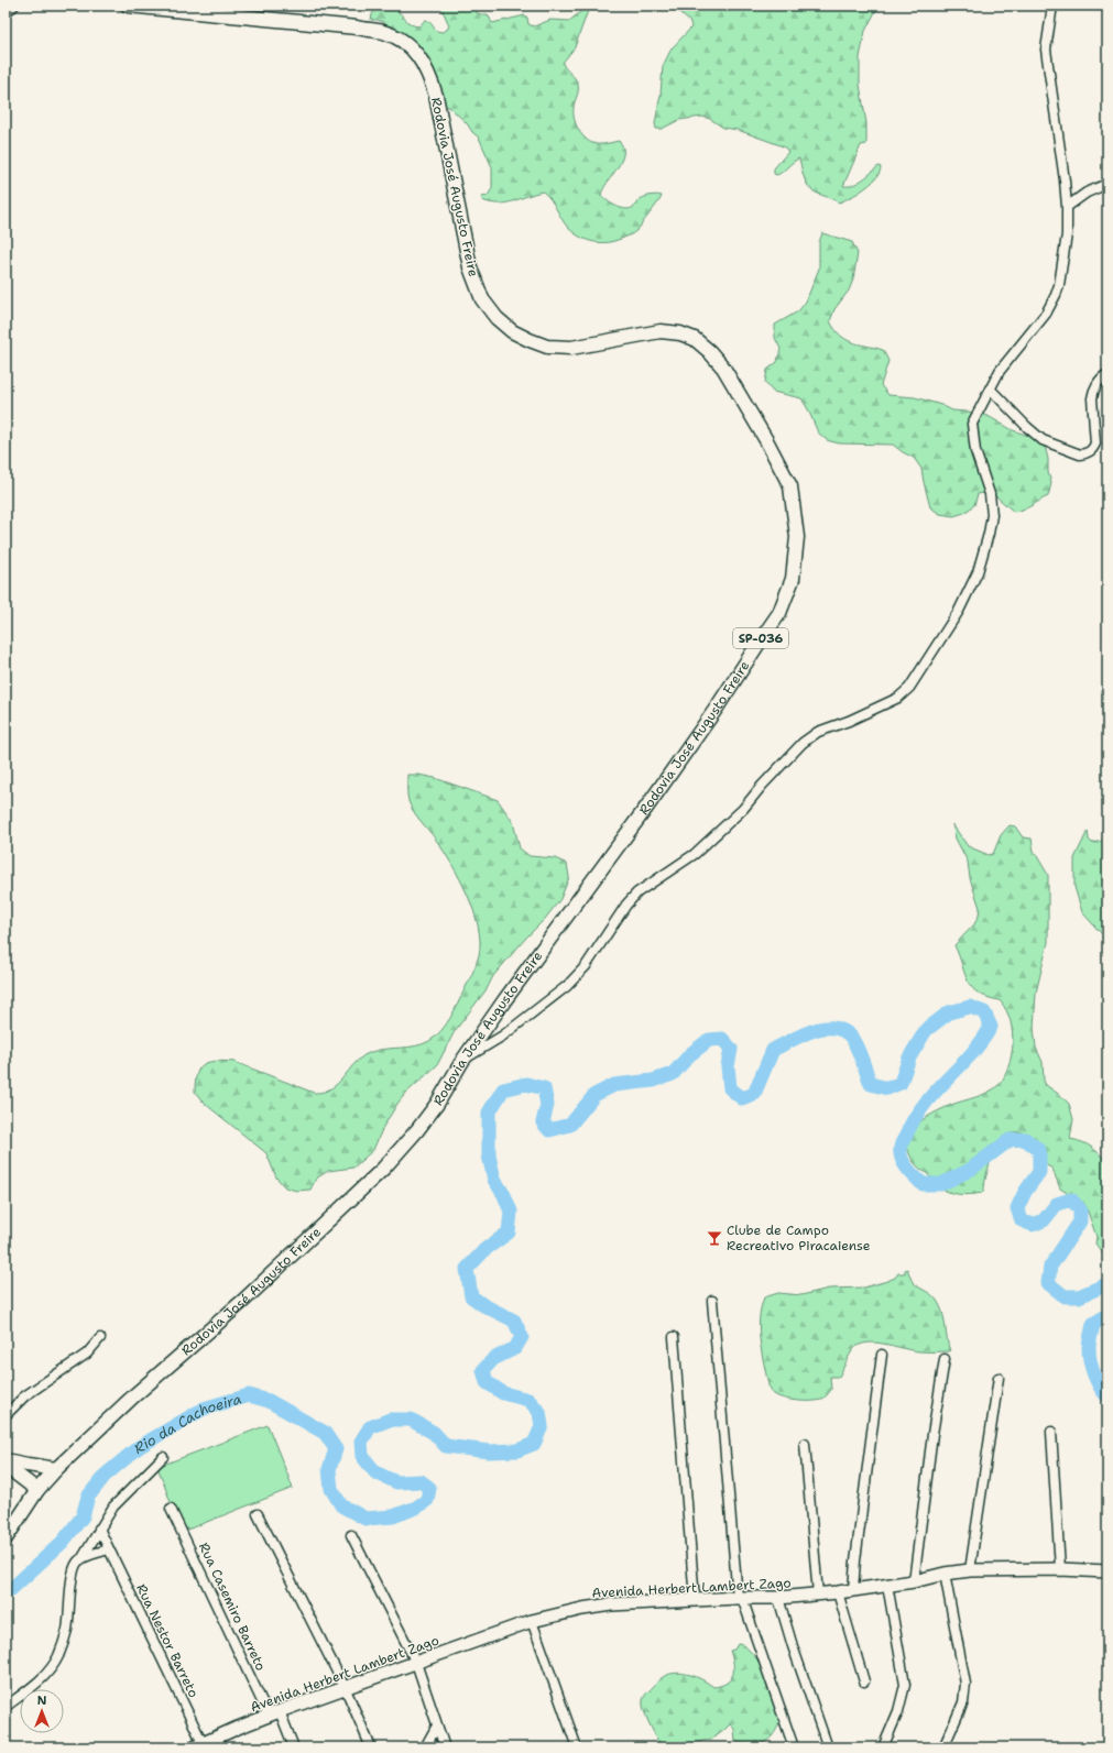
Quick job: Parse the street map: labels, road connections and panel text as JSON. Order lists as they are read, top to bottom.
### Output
{
  "streets": {
    "main road": ["Rodovia José Augusto Freire", "SP-036"],
    "street": ["Avenida Herbert Lambert Zago", "Rua Casemiro Barreto", "Rua Nestor Barreto"]
  },
  "crossings": [
    ["Avenida Herbert Lambert Zago", "Rua Casemiro Barreto"],
    ["Avenida Herbert Lambert Zago", "Rua Nestor Barreto"]
  ],
  "water": ["Rio da Cachoeira"],
  "places": {
    "bar": ["Clube de Campo Recreativo Piracaiense"]
  },
  "north": "top"
}
